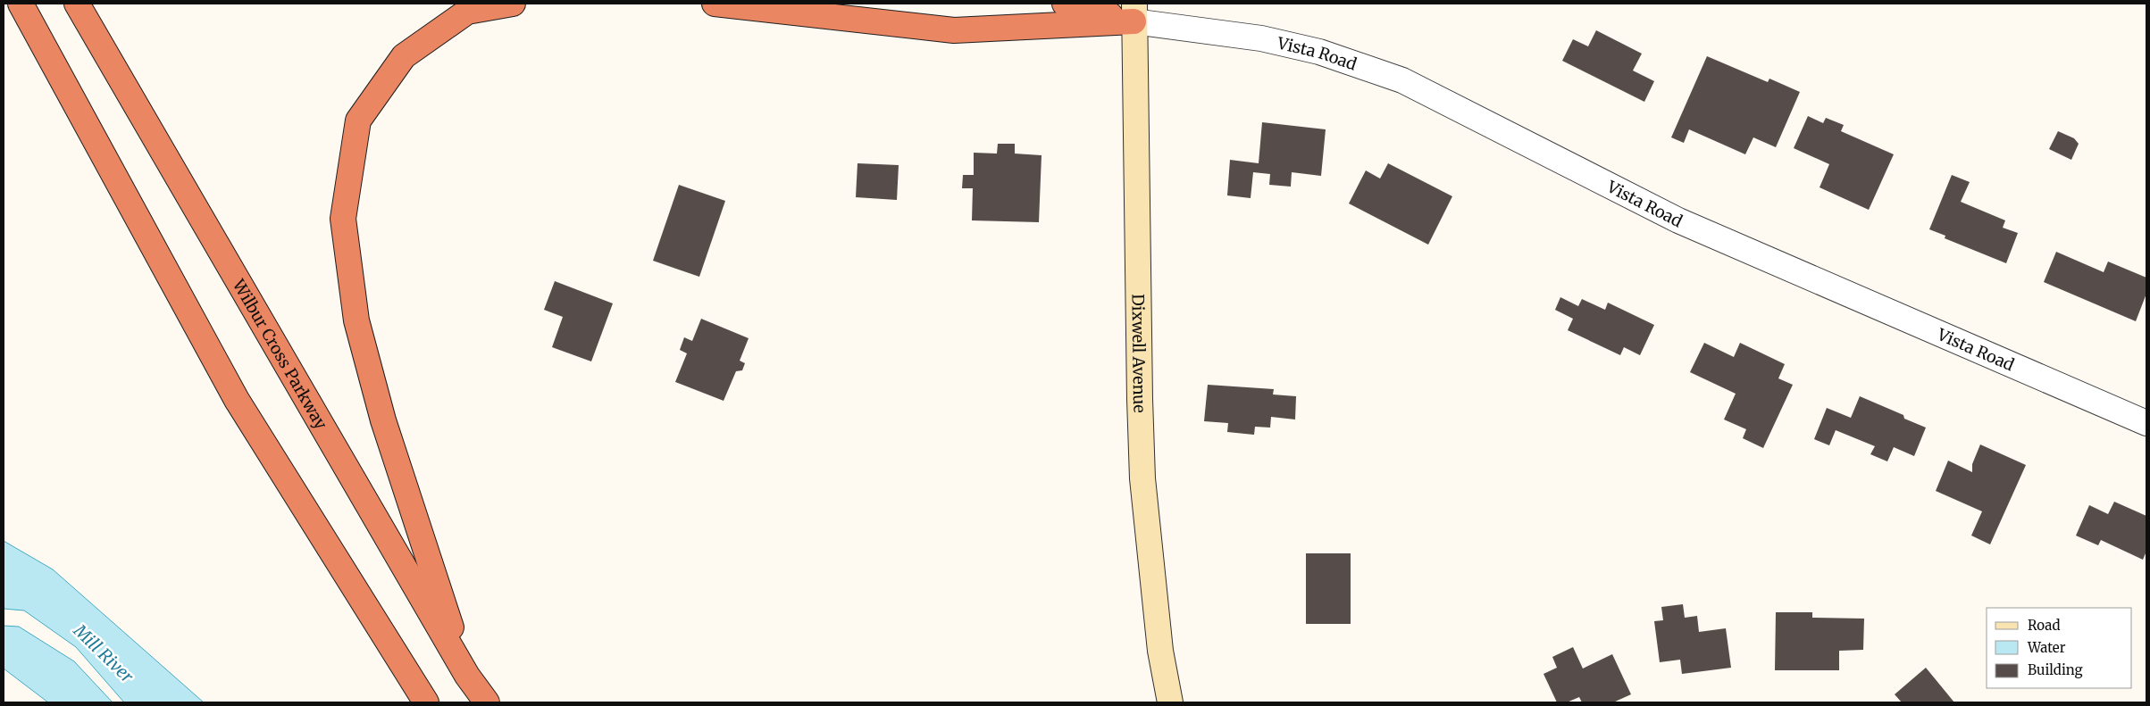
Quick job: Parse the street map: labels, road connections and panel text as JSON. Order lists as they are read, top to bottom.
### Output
{
  "streets": {
    "highway": ["Wilbur Cross Parkway"],
    "main road": ["Dixwell Avenue"],
    "street": ["Vista Road"]
  },
  "crossings": [
    ["Vista Road", "Dixwell Avenue"]
  ],
  "water": ["Mill River"],
  "legend": ["Road", "Water", "Building"]
}
